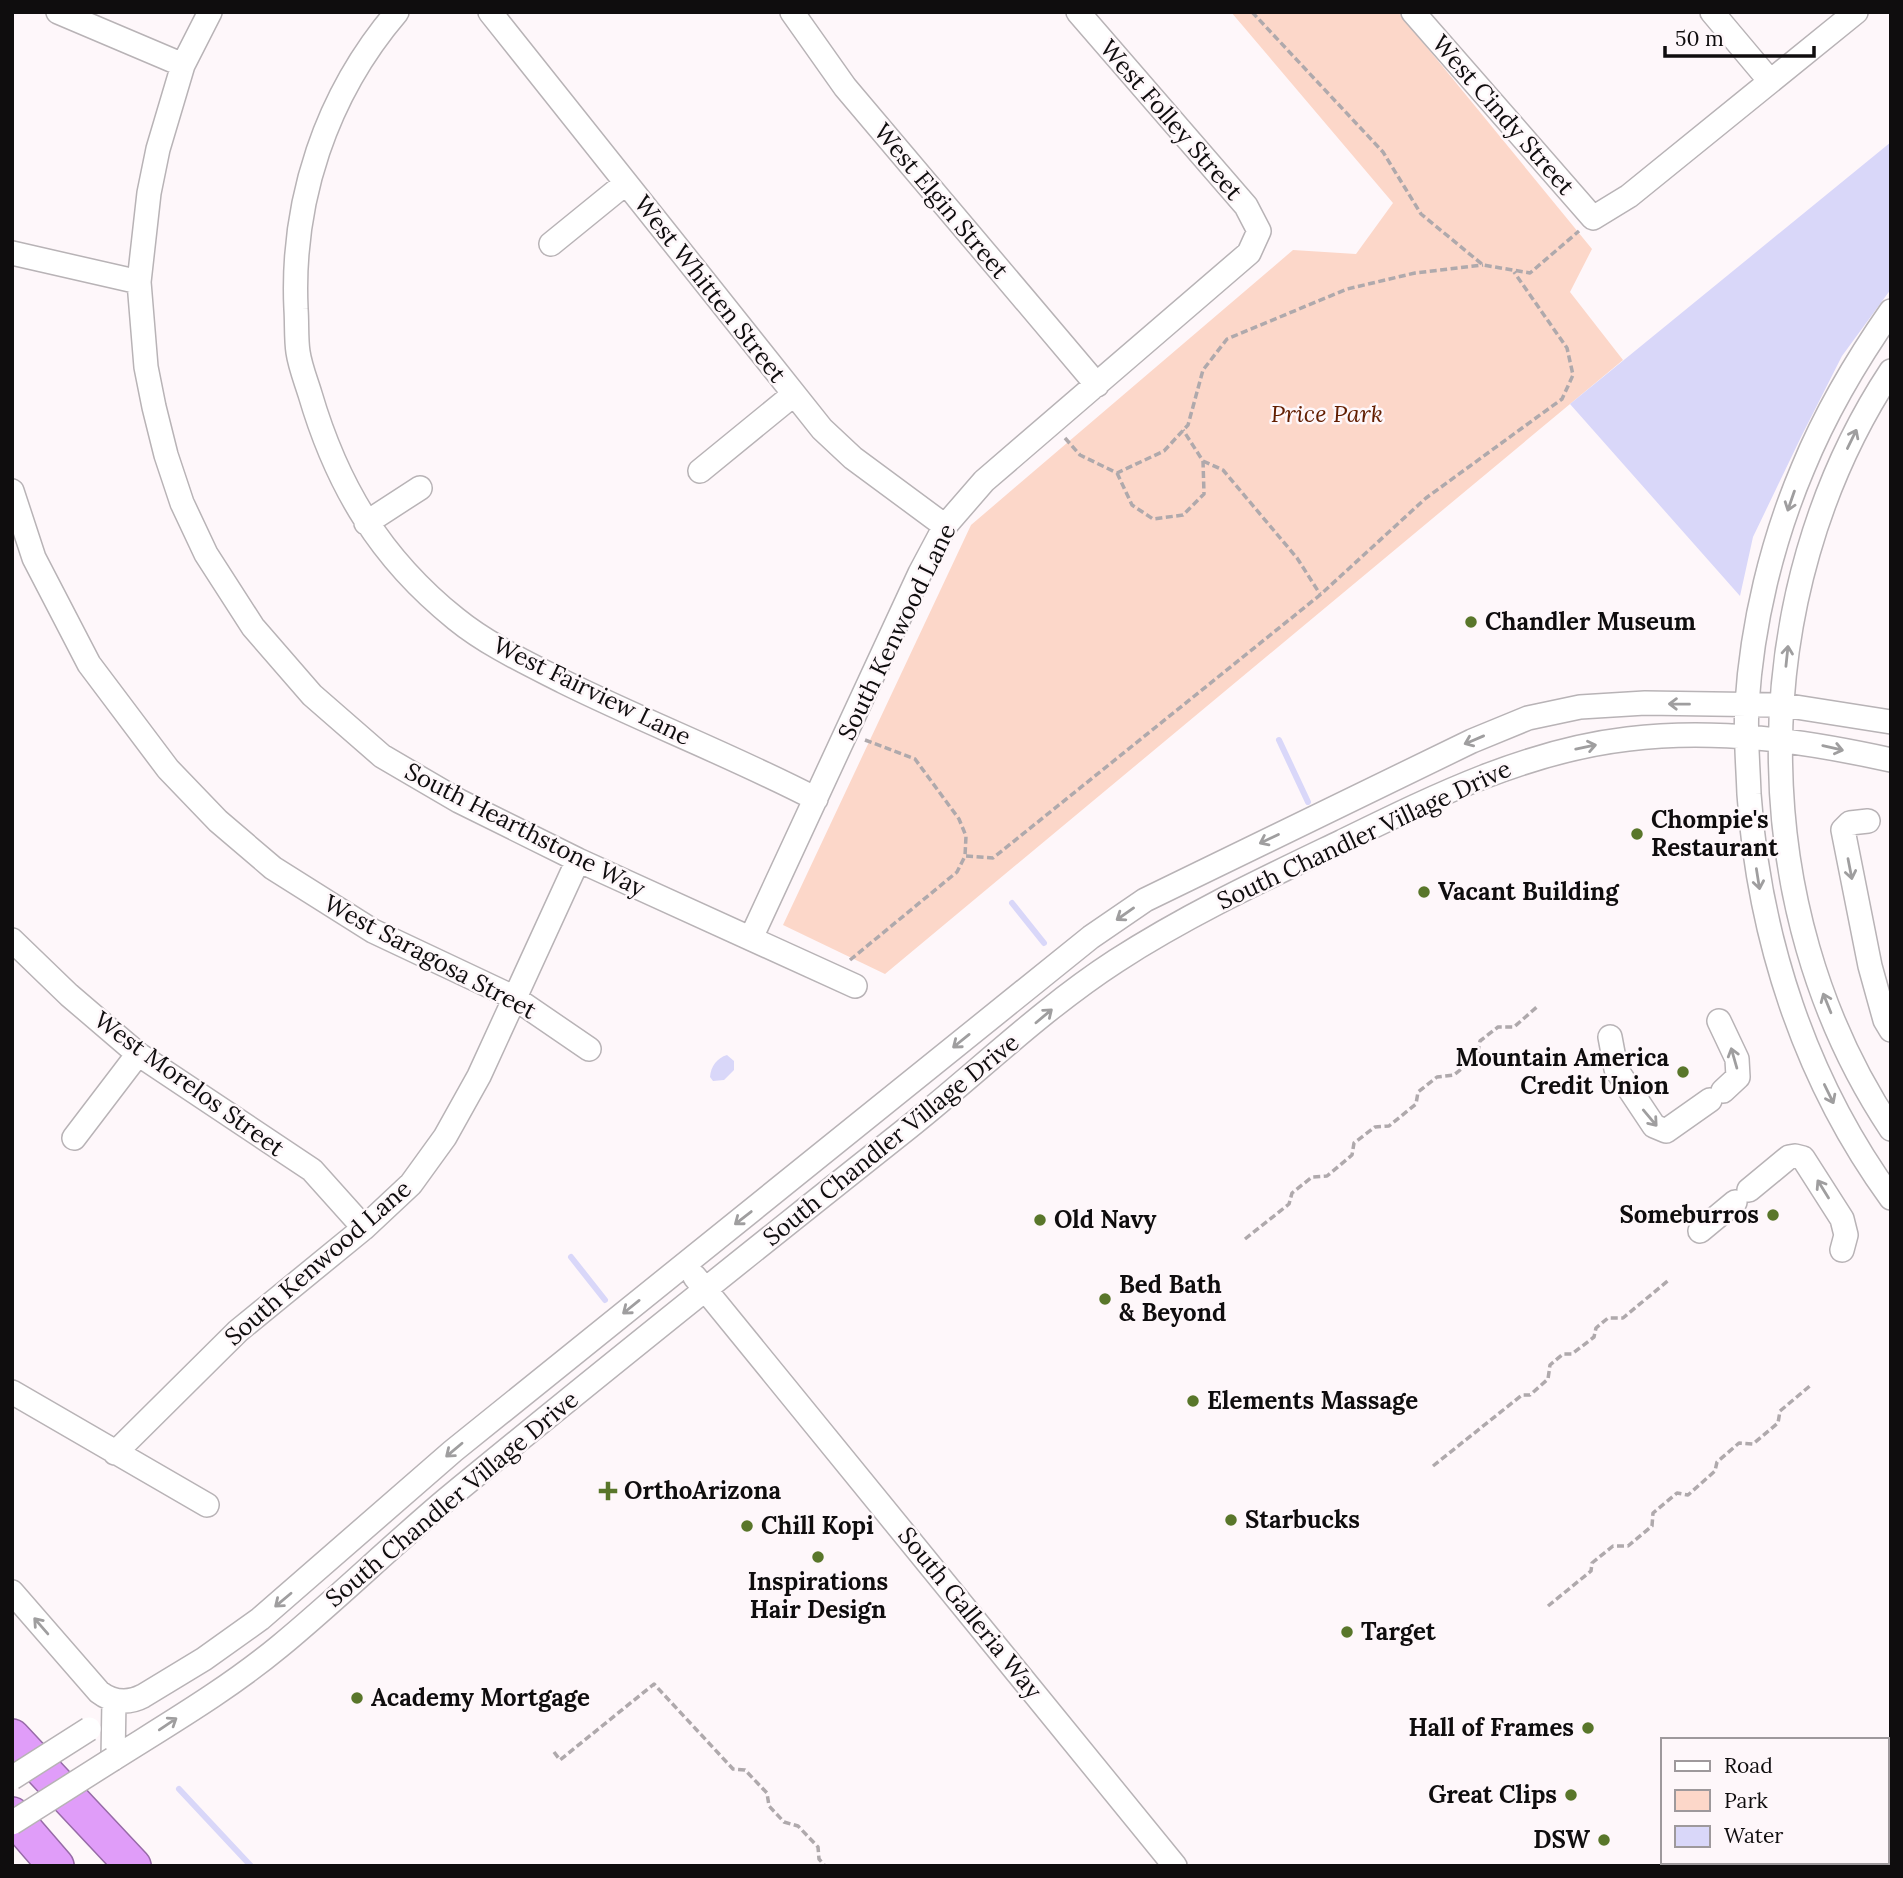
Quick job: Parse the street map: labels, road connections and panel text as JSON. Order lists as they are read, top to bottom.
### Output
{
  "streets": {
    "street": [
      "West Cindy Street",
      "West Folley Street",
      "West Elgin Street",
      "West Whitten Street",
      "South Kenwood Lane",
      "West Fairview Lane",
      "South Hearthstone Way",
      "South Chandler Village Drive",
      "West Saragosa Street",
      "West Morelos Street",
      "South Galleria Way"
    ]
  },
  "crossings": [
    ["West Folley Street", "South Kenwood Lane"],
    ["West Elgin Street", "South Kenwood Lane"],
    ["West Whitten Street", "South Kenwood Lane"],
    ["South Kenwood Lane", "West Fairview Lane"],
    ["South Kenwood Lane", "South Hearthstone Way"],
    ["South Kenwood Lane", "West Saragosa Street"],
    ["South Kenwood Lane", "West Morelos Street"],
    ["South Chandler Village Drive", "South Galleria Way"]
  ],
  "parks": ["Price Park"],
  "places": {
    "other": [
      "Chandler Museum",
      "Chompie's Restaurant",
      "Vacant Building",
      "Mountain America Credit Union",
      "Someburros",
      "Old Navy",
      "Bed Bath & Beyond",
      "Elements Massage",
      "Starbucks",
      "Chill Kopi",
      "Inspirations Hair Design",
      "Target",
      "Academy Mortgage",
      "Hall of Frames",
      "Great Clips",
      "DSW"
    ],
    "health": ["OrthoArizona"]
  },
  "legend": ["Road", "Park", "Water"],
  "scale_bar": "50 m"
}
